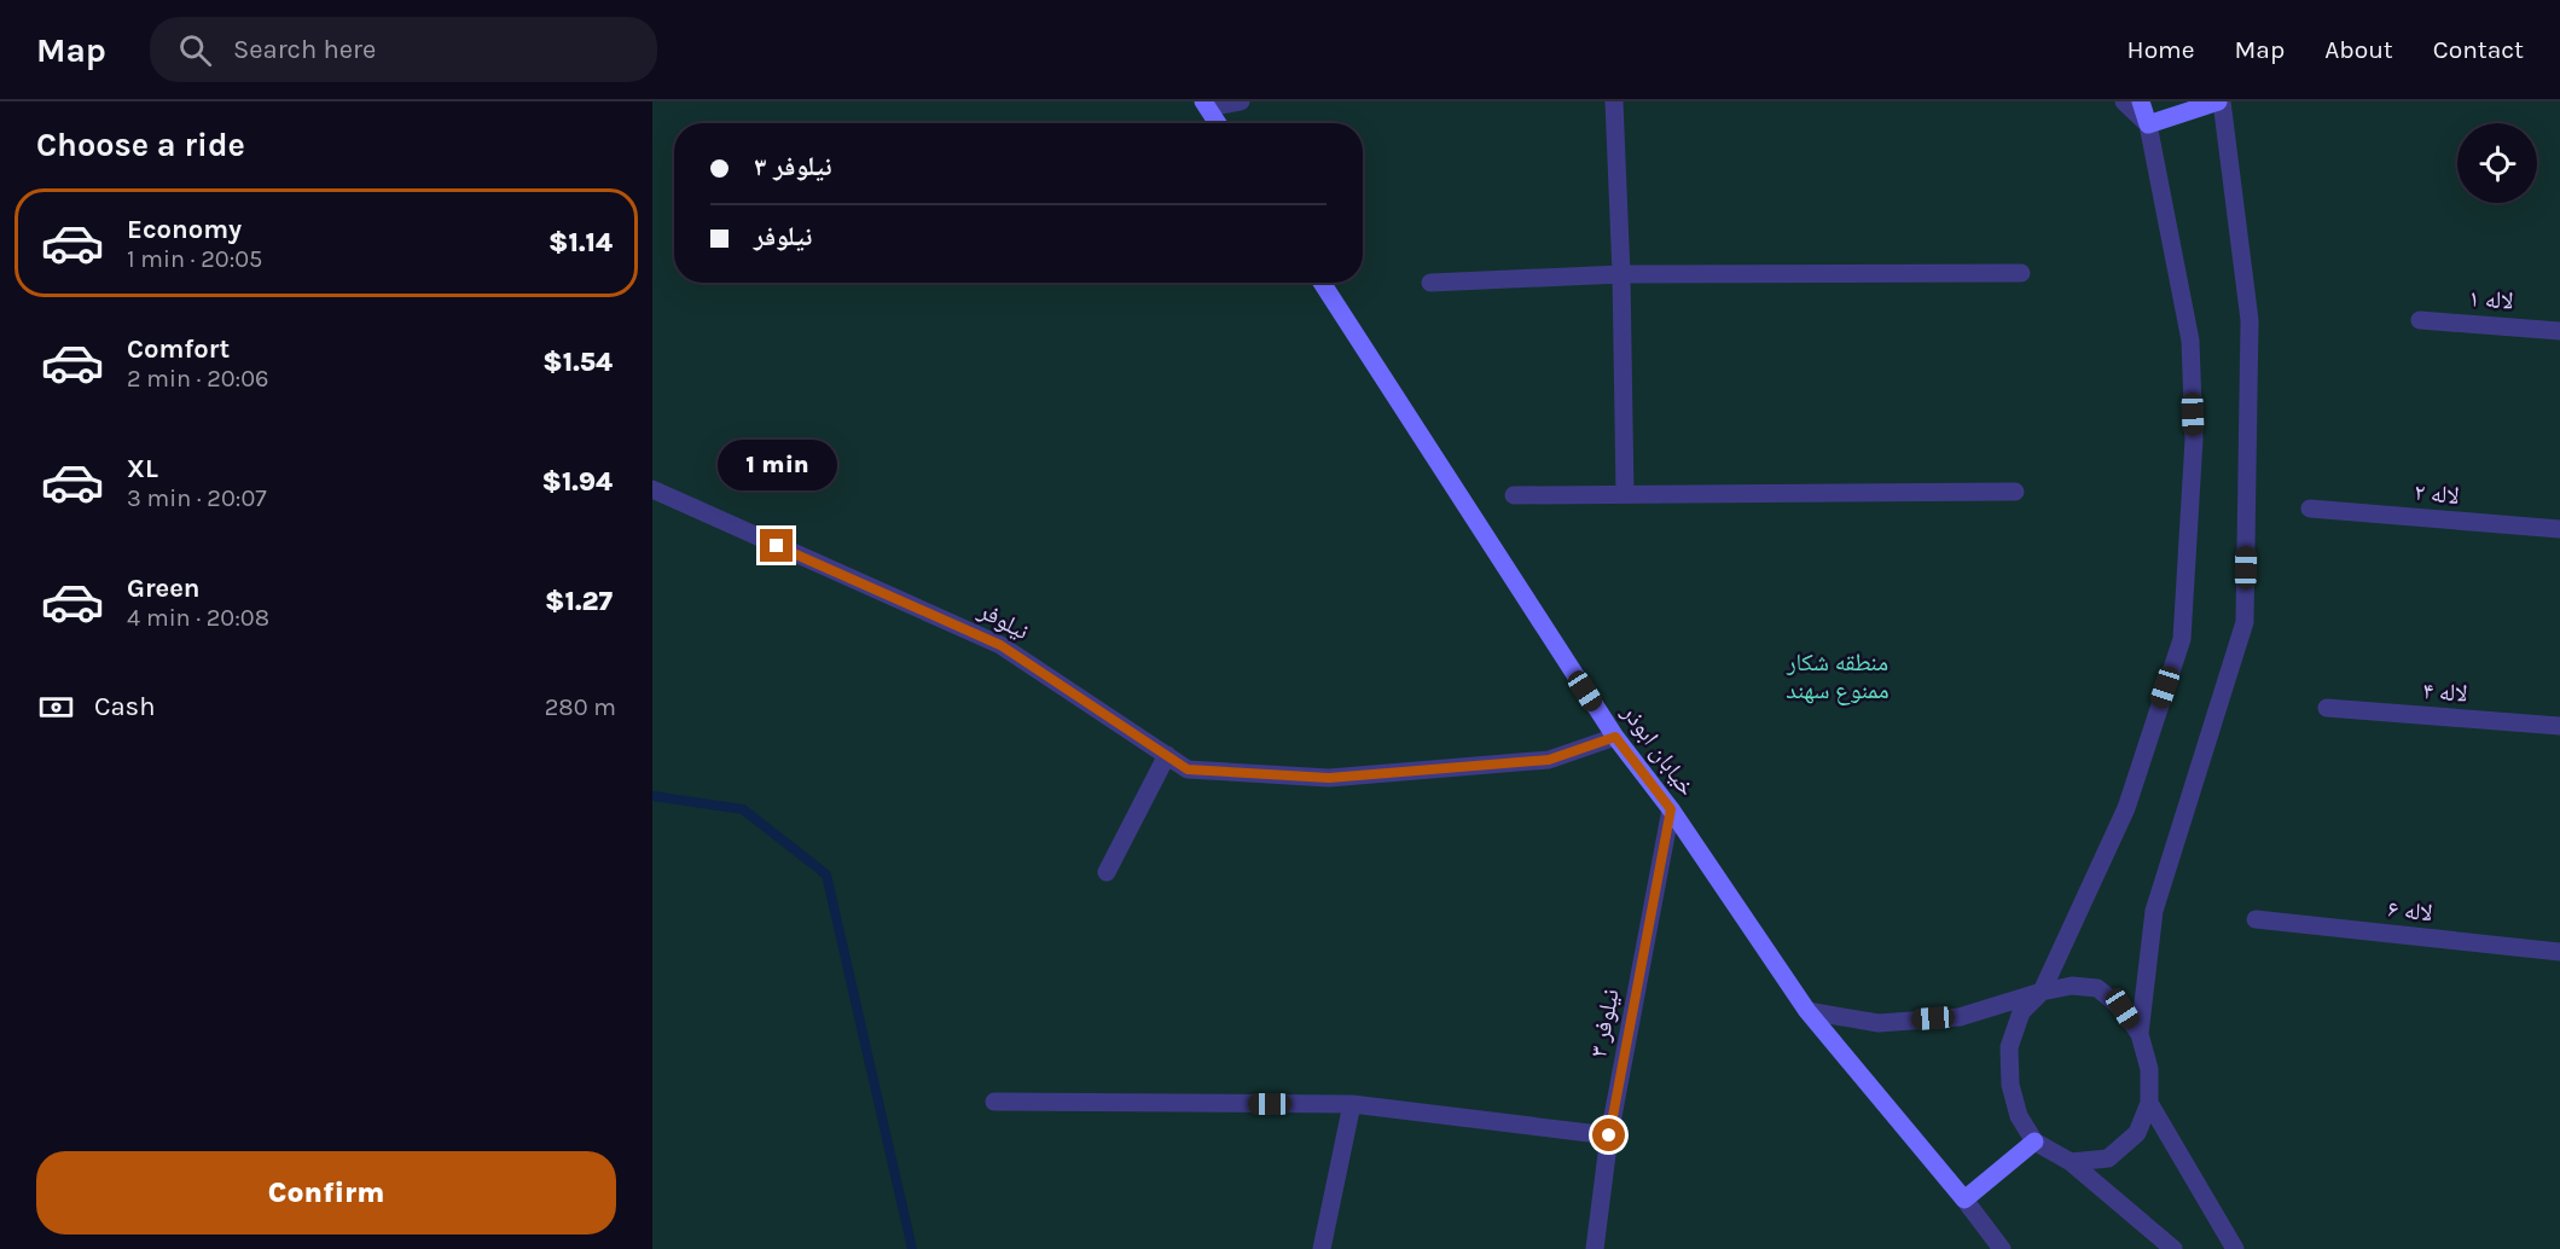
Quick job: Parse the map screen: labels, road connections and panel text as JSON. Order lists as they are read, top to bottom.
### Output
{
  "streets": {
    "main road": ["خیابان ابوذر"],
    "street": [
      "لاله ۱",
      "لاله ۲",
      "نیلوفر",
      "لاله ۴",
      "لاله ۶",
      "نیلوفر ۳"
    ]
  },
  "crossings": [
    ["نیلوفر", "خیابان ابوذر"],
    ["خیابان ابوذر", "نیلوفر ۳"]
  ],
  "parks": ["منطقه شکار ممنوع سهند"],
  "page": {
    "header": "Map",
    "search": "Search here",
    "nav": [
      "Home",
      "Map",
      "About",
      "Contact"
    ],
    "heading": "Choose a ride",
    "banner": ["نیلوفر ۳", "نیلوفر"],
    "list": [
      {
        "name": "Economy",
        "note": "1 min · 20:05",
        "value": "$1.14"
      },
      {
        "name": "Comfort",
        "note": "2 min · 20:06",
        "value": "$1.54"
      },
      {
        "name": "XL",
        "note": "3 min · 20:07",
        "value": "$1.94"
      },
      {
        "name": "Green",
        "note": "4 min · 20:08",
        "value": "$1.27"
      }
    ],
    "bubble": "1 min",
    "pay": ["Cash", "280 m"],
    "buttons": "Confirm"
  }
}
